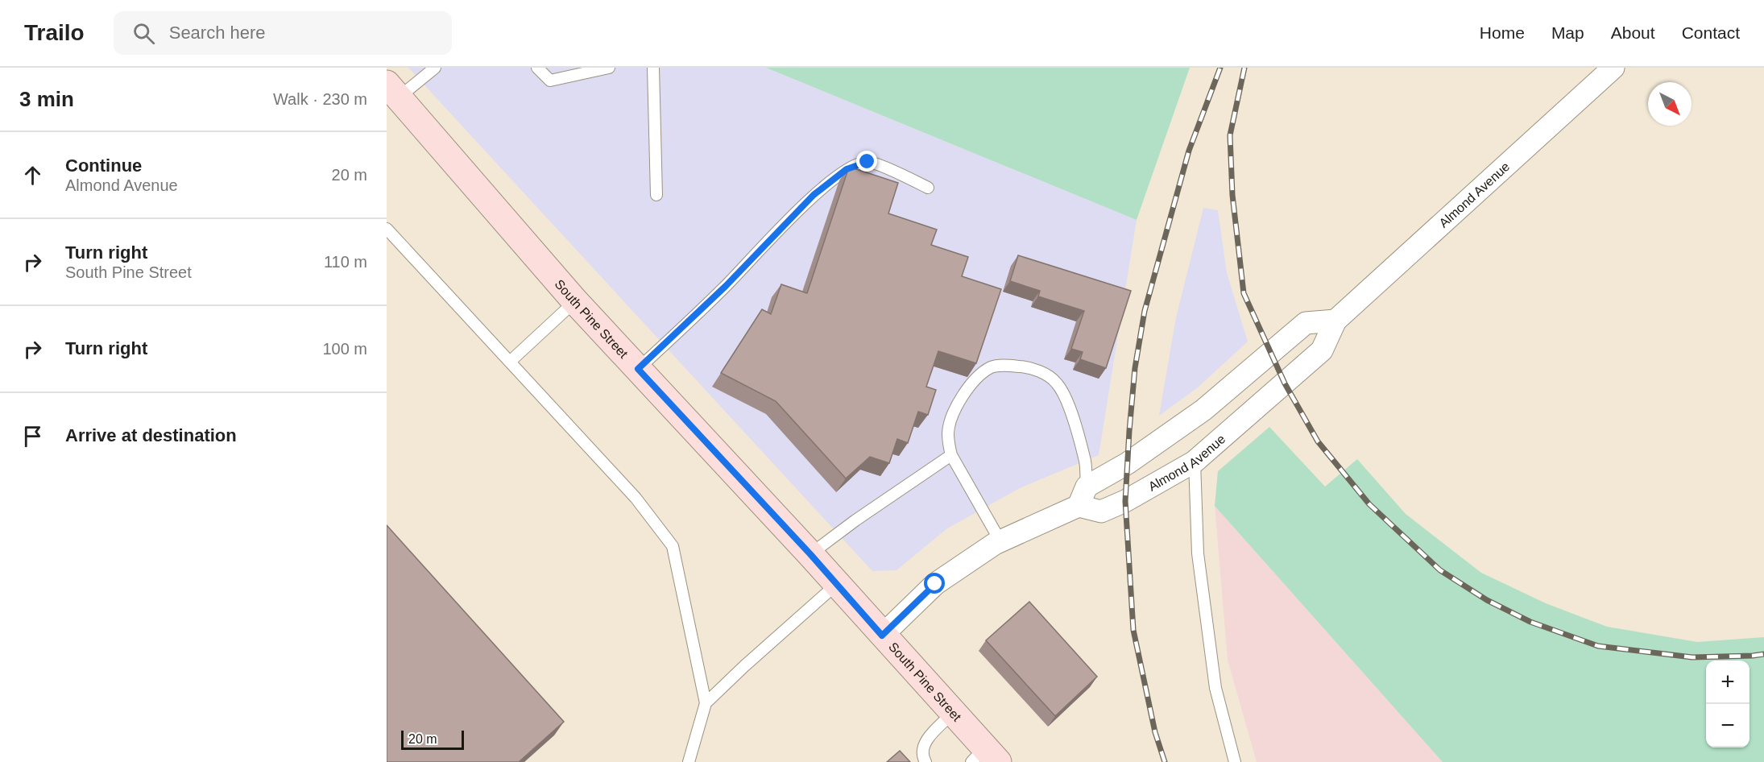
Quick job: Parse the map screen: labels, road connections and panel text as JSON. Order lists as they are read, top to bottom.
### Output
{
  "streets": {
    "main road": ["South Pine Street"],
    "street": ["Almond Avenue"]
  },
  "scale_bar": "20 m",
  "north": "bottom right",
  "page": {
    "header": "Trailo",
    "search": "Search here",
    "nav": [
      "Home",
      "Map",
      "About",
      "Contact"
    ],
    "heading": ["3 min", "Walk · 230 m"],
    "list": [
      ["Continue", "Almond Avenue", "20 m"],
      ["Turn right", "South Pine Street", "110 m"],
      ["Turn right", "100 m"],
      "Arrive at destination"
    ],
    "map_buttons": ["+", "−"],
    "scale": "20 m"
  }
}
